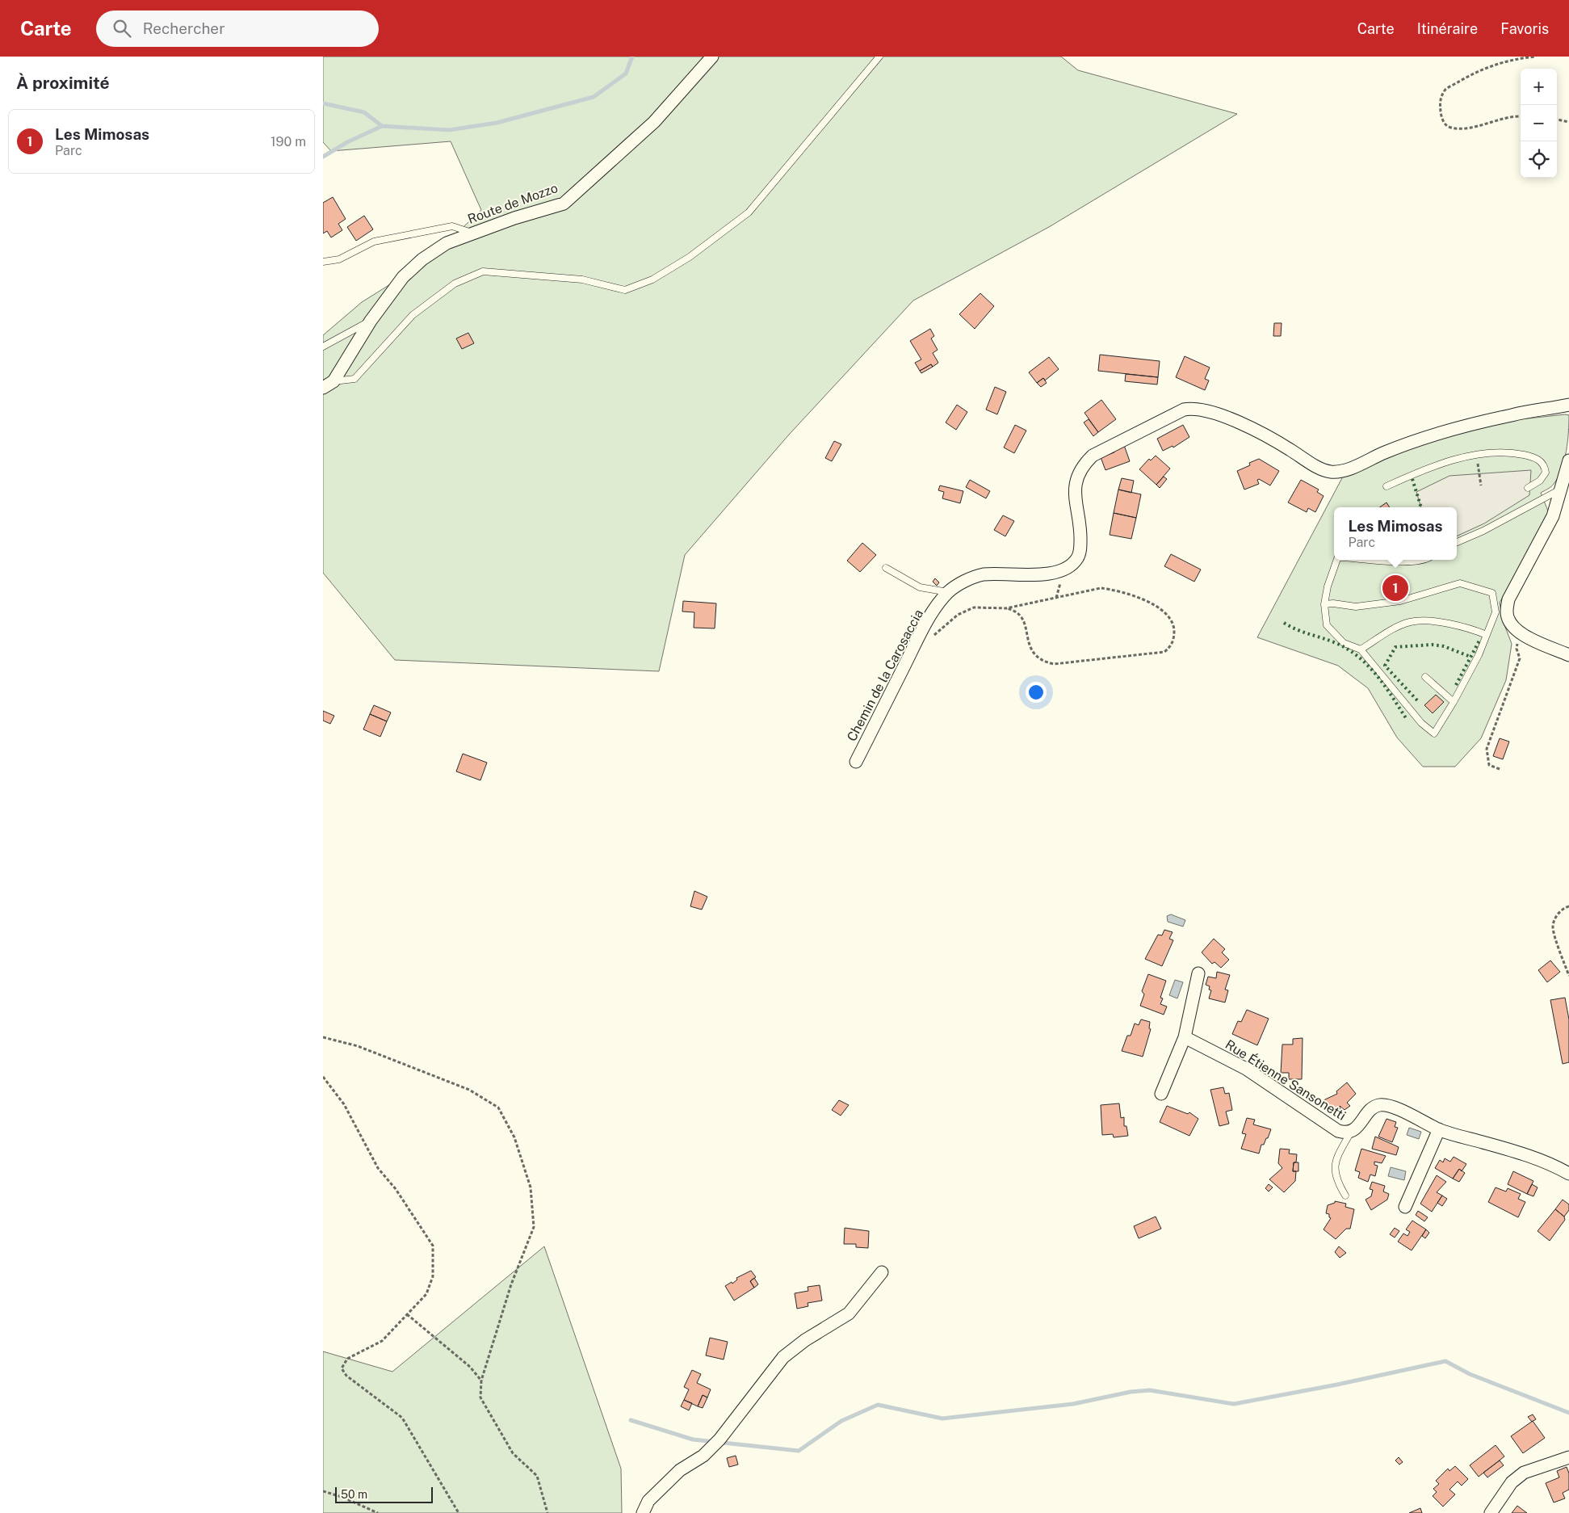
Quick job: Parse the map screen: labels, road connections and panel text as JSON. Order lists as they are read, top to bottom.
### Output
{
  "streets": {
    "street": ["Route de Mozzo", "Chemin de la Carosaccia", "Rue Étienne Sansonetti"]
  },
  "scale_bar": "50 m",
  "page": {
    "header": "Carte",
    "search": "Rechercher",
    "nav": ["Carte", "Itinéraire", "Favoris"],
    "heading": "À proximité",
    "map_buttons": ["+", "−"],
    "list": [
      {
        "mark": "1",
        "name": "Les Mimosas",
        "note": "Parc",
        "value": "190 m"
      }
    ],
    "popup": ["Les Mimosas", "Parc"],
    "pins": "1",
    "scale": "50 m"
  }
}
